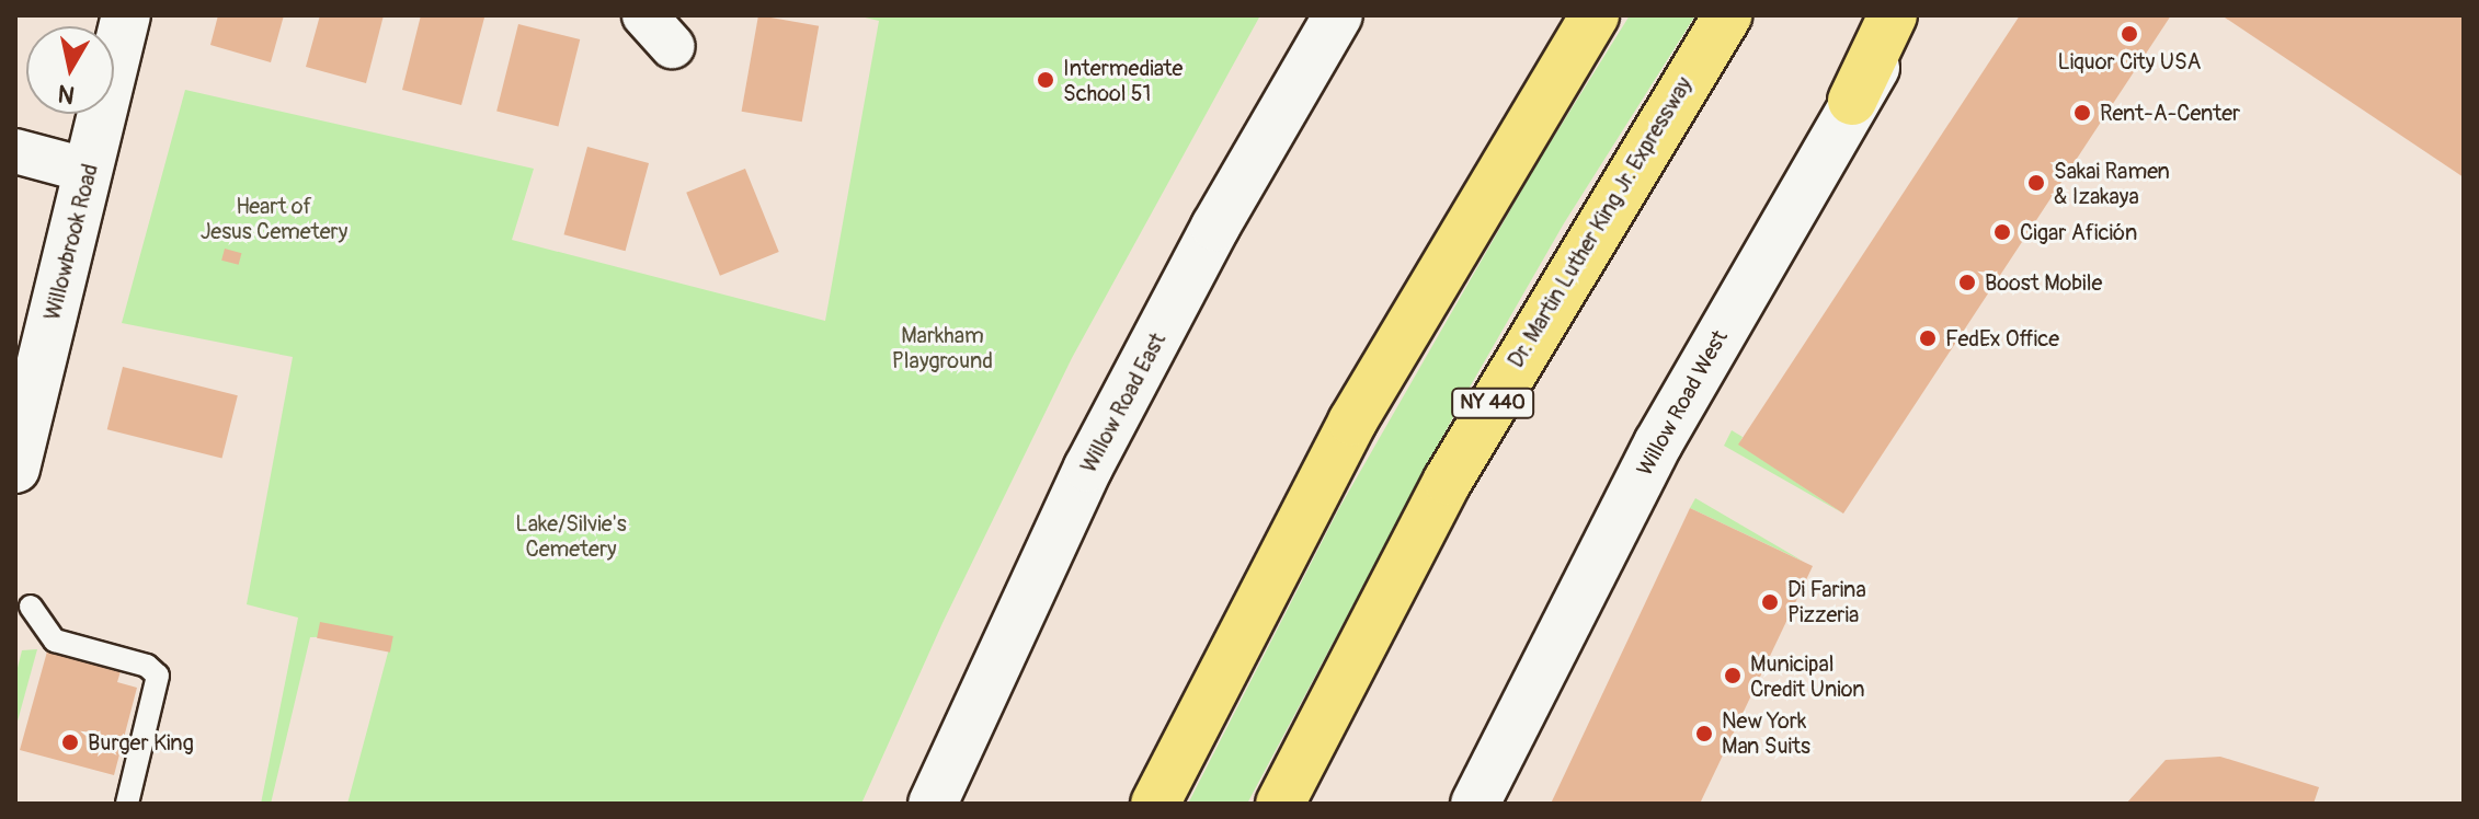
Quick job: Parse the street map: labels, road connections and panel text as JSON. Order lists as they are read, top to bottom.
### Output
{
  "streets": {
    "highway": ["Dr. Martin Luther King Jr. Expressway", "NY 440"],
    "street": ["Willowbrook Road", "Willow Road East", "Willow Road West"]
  },
  "parks": ["Heart of Jesus Cemetery", "Markham Playground", "Lake/Silvie's Cemetery"],
  "places": [
    "Liquor City USA",
    "Intermediate School 51",
    "Rent-A-Center",
    "Sakai Ramen & Izakaya",
    "Cigar Afición",
    "Boost Mobile",
    "FedEx Office",
    "Di Farina Pizzeria",
    "Municipal Credit Union",
    "New York Man Suits",
    "Burger King"
  ],
  "north": "bottom"
}
